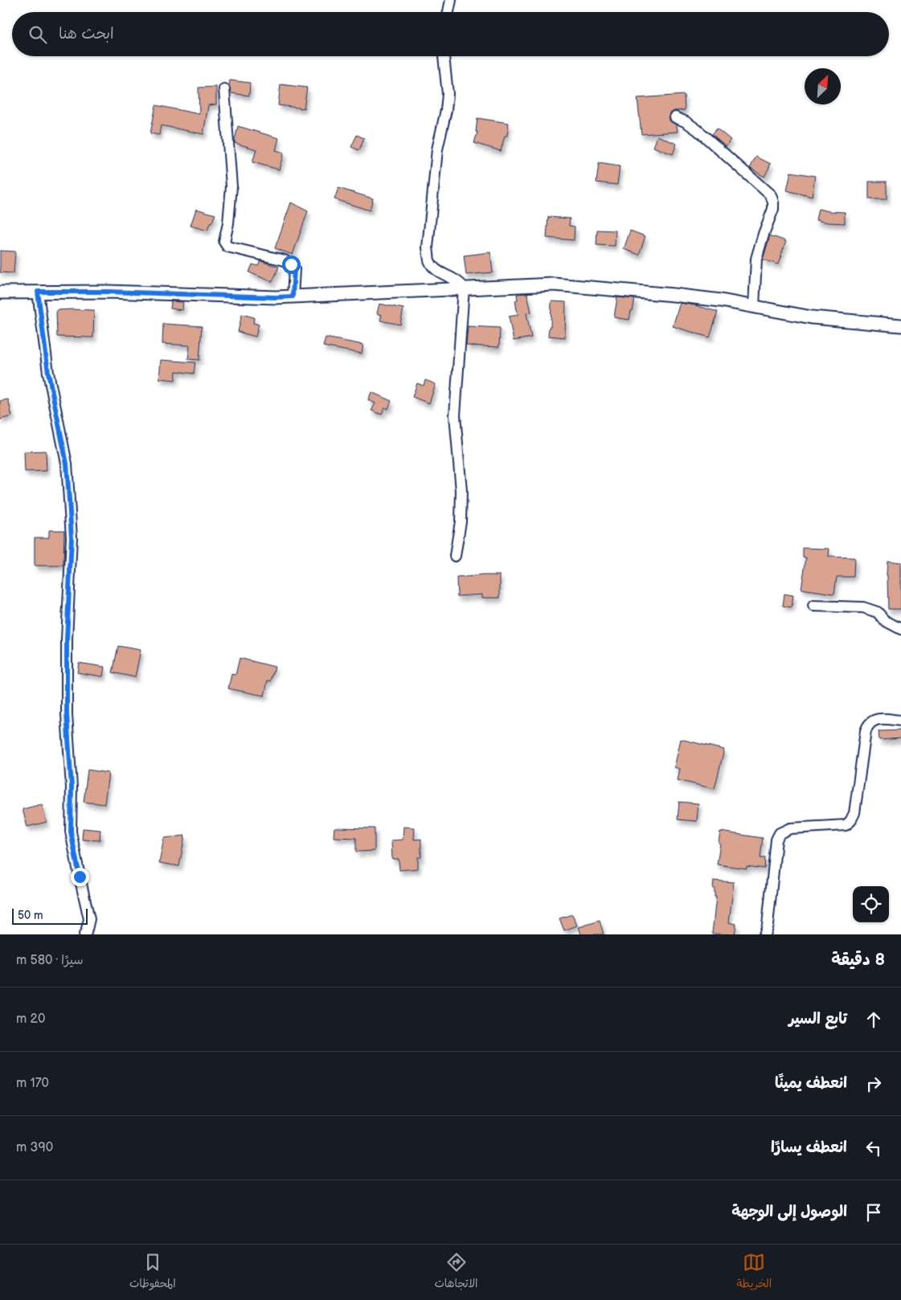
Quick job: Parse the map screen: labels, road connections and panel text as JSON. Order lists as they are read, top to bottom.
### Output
{
  "scale_bar": "50 m",
  "north": "top right",
  "page": {
    "search": "ابحث هنا",
    "scale": "50 m",
    "heading": ["8 دقيقة", "سيرًا · 580 m"],
    "list": [
      ["تابع السير", "20 m"],
      ["انعطف يمينًا", "170 m"],
      ["انعطف يسارًا", "390 m"],
      "الوصول إلى الوجهة"
    ],
    "nav": ["الخريطة", "الاتجاهات", "المحفوظات"]
  }
}
